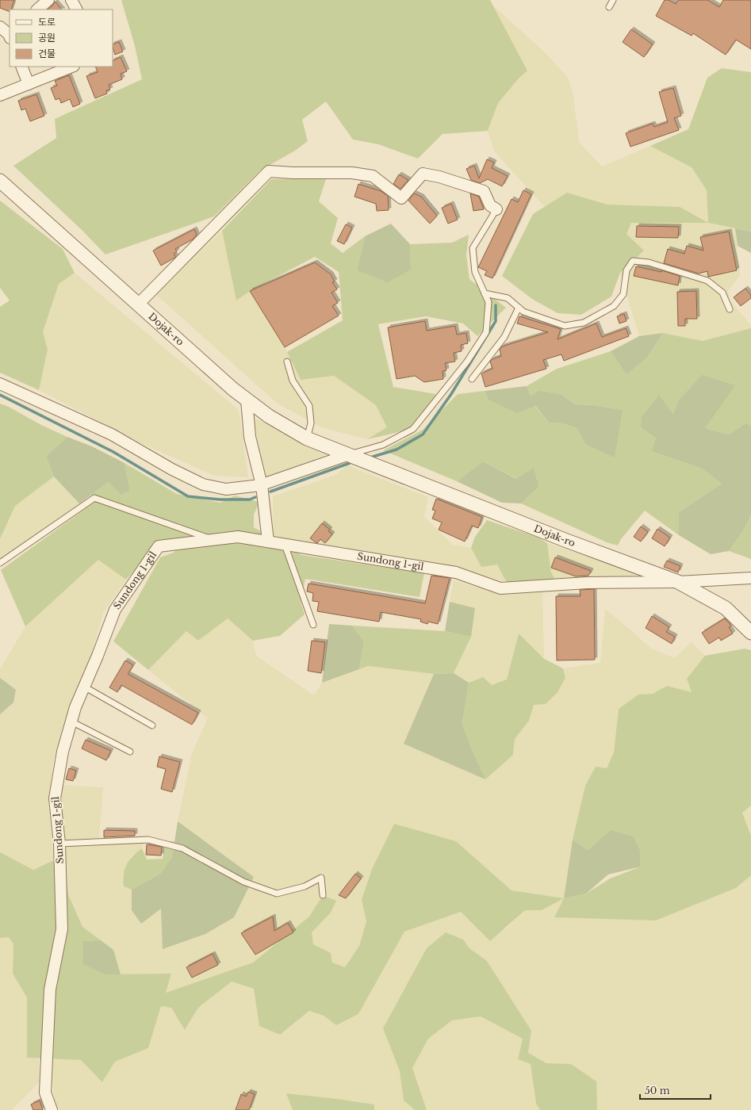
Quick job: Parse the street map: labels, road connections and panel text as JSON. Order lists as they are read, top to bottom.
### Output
{
  "streets": {
    "street": ["Dojak-ro", "Sundong 1-gil"]
  },
  "crossings": [
    ["Dojak-ro", "Sundong 1-gil"]
  ],
  "legend": ["도로", "공원", "건물"],
  "scale_bar": "50 m"
}
